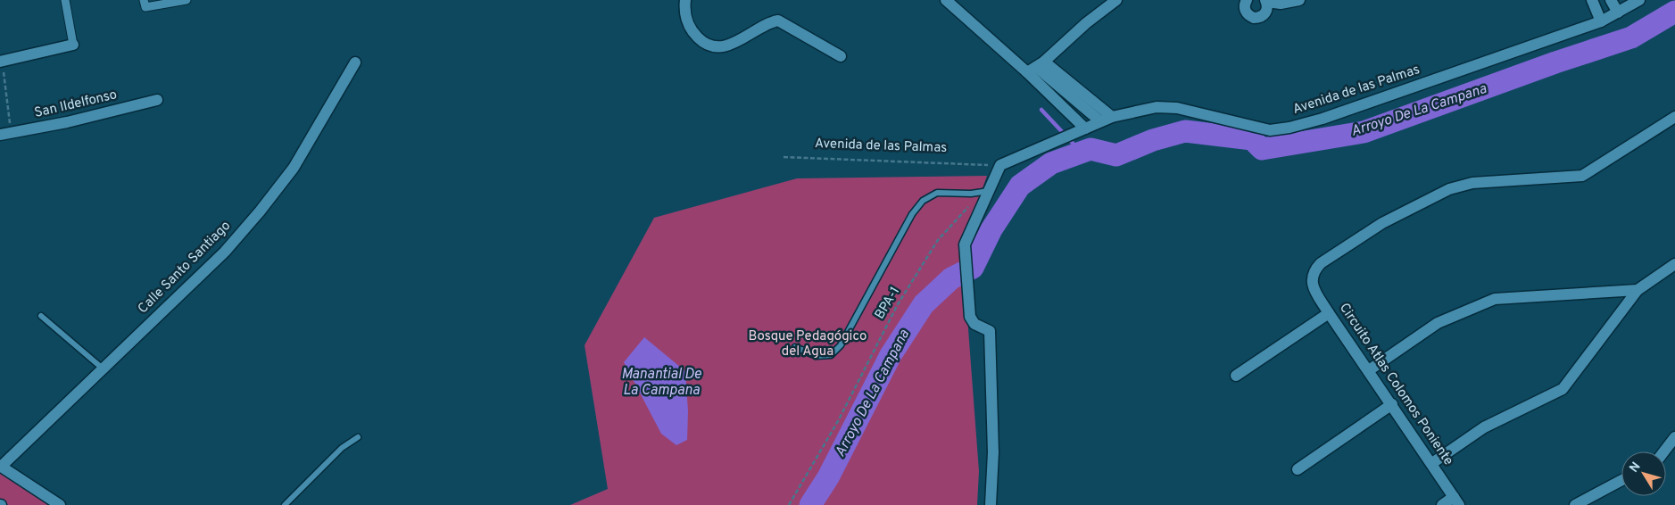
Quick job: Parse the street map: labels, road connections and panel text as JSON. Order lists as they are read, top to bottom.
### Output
{
  "streets": {
    "street": [
      "Avenida de las Palmas",
      "San Ildelfonso",
      "Calle Santo Santiago",
      "Circuito Atlas Colomos Poniente"
    ]
  },
  "water": ["Arroyo De La Campana", "Manantial De La Campana"],
  "parks": ["Bosque Pedagógico del Agua"],
  "north": "top left"
}
